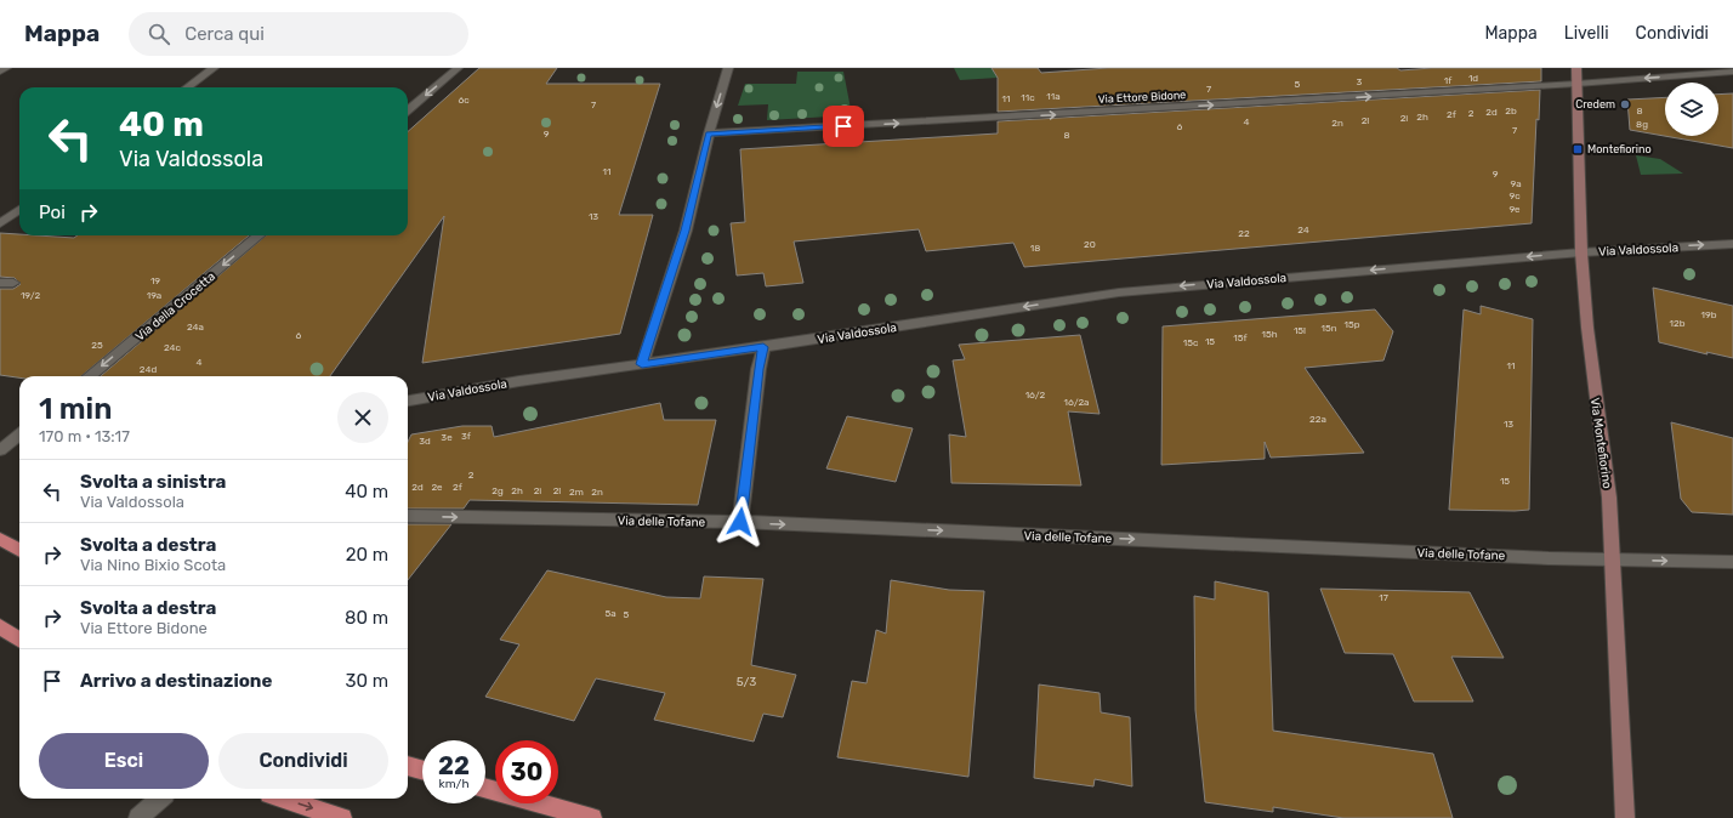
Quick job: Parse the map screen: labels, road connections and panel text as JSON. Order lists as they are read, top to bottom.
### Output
{
  "streets": {
    "main road": ["Via Montefiorino"],
    "street": [
      "Via Ettore Bidone",
      "Via Valdossola",
      "Via della Crocetta",
      "Via delle Tofane"
    ]
  },
  "crossings": [
    ["Via Ettore Bidone", "Via Montefiorino"],
    ["Via Valdossola", "Via Montefiorino"],
    ["Via Montefiorino", "Via delle Tofane"]
  ],
  "one_way": ["Via della Crocetta", "Via delle Tofane"],
  "places": {
    "other": ["Credem"],
    "transit": ["Montefiorino"]
  },
  "house_numbers": [
    "1d",
    "1f",
    "3",
    "5",
    "7",
    "11a",
    "11c",
    "11",
    "6c",
    "7",
    "2b",
    "8",
    "2d",
    "2",
    "2f",
    "2h",
    "2i",
    "2l",
    "4",
    "2n",
    "8g",
    "6",
    "7",
    "9",
    "8",
    "11",
    "9",
    "9a",
    "9c",
    "9e",
    "13",
    "24",
    "22",
    "20",
    "18",
    "19",
    "19/2",
    "19a",
    "19b",
    "12b",
    "15p",
    "24a",
    "15n",
    "15l",
    "15h",
    "6",
    "15f",
    "15",
    "15c",
    "25",
    "24c",
    "4",
    "11",
    "24d",
    "16/2",
    "16/2a",
    "22a",
    "13",
    "3f",
    "3e",
    "3d",
    "2",
    "15",
    "2d",
    "2e",
    "2f",
    "2g",
    "2h",
    "2i",
    "2l",
    "2m",
    "2n",
    "17",
    "5a",
    "5",
    "5/3"
  ],
  "page": {
    "header": "Mappa",
    "search": "Cerca qui",
    "nav": ["Mappa", "Livelli", "Condividi"],
    "turn": ["40 m", "Via Valdossola"],
    "then": "Poi",
    "heading": ["1 min", "170 m · 13:17"],
    "list": [
      {
        "name": "Svolta a sinistra",
        "note": "Via Valdossola",
        "value": "40 m"
      },
      {
        "name": "Svolta a destra",
        "note": "Via Nino Bixio Scota",
        "value": "20 m"
      },
      {
        "name": "Svolta a destra",
        "note": "Via Ettore Bidone",
        "value": "80 m"
      },
      {
        "name": "Arrivo a destinazione",
        "value": "30 m"
      }
    ],
    "buttons": ["Esci", "Condividi"],
    "speed": "22 km/h",
    "limit": "30"
  }
}
